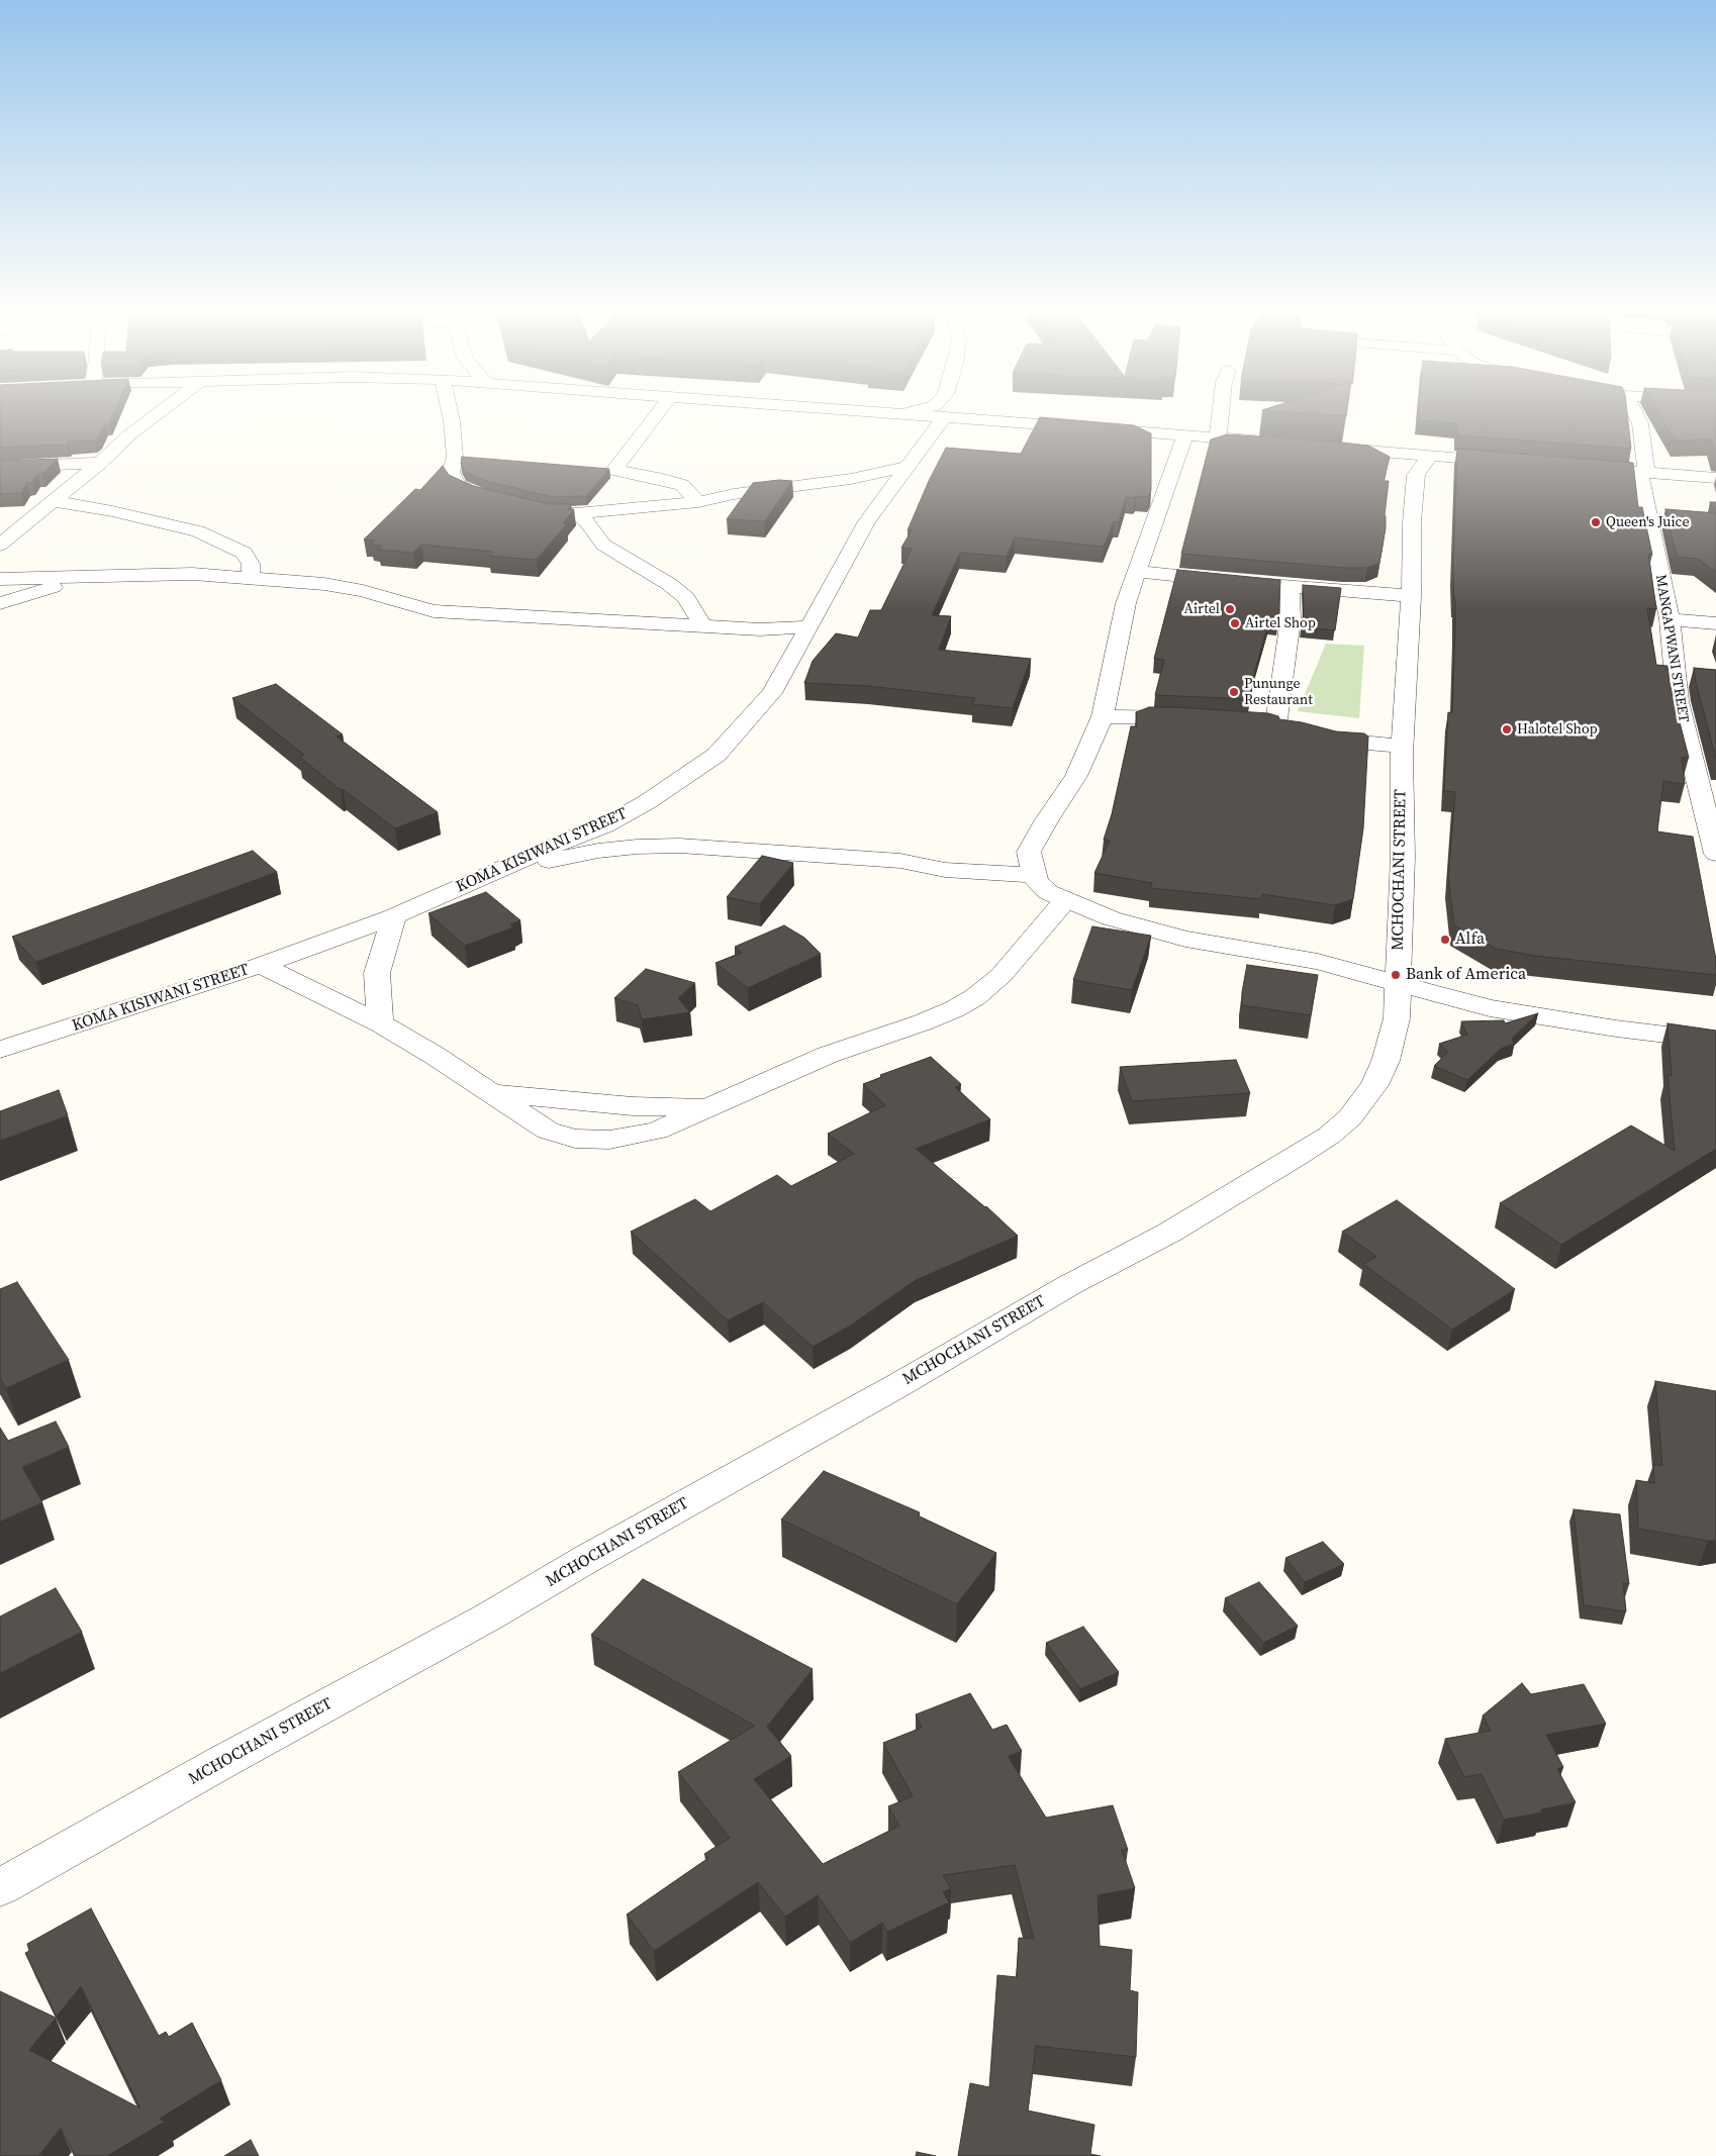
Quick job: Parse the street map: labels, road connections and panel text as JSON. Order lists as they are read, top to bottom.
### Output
{
  "streets": {
    "street": ["MANGAPWANI STREET", "KOMA KISIWANI STREET", "MCHOCHANI STREET"]
  },
  "places": [
    "Queen's Juice",
    "Airtel",
    "Airtel Shop",
    "Pununge Restaurant",
    "Halotel Shop",
    "Alfa",
    "Bank of America"
  ]
}
